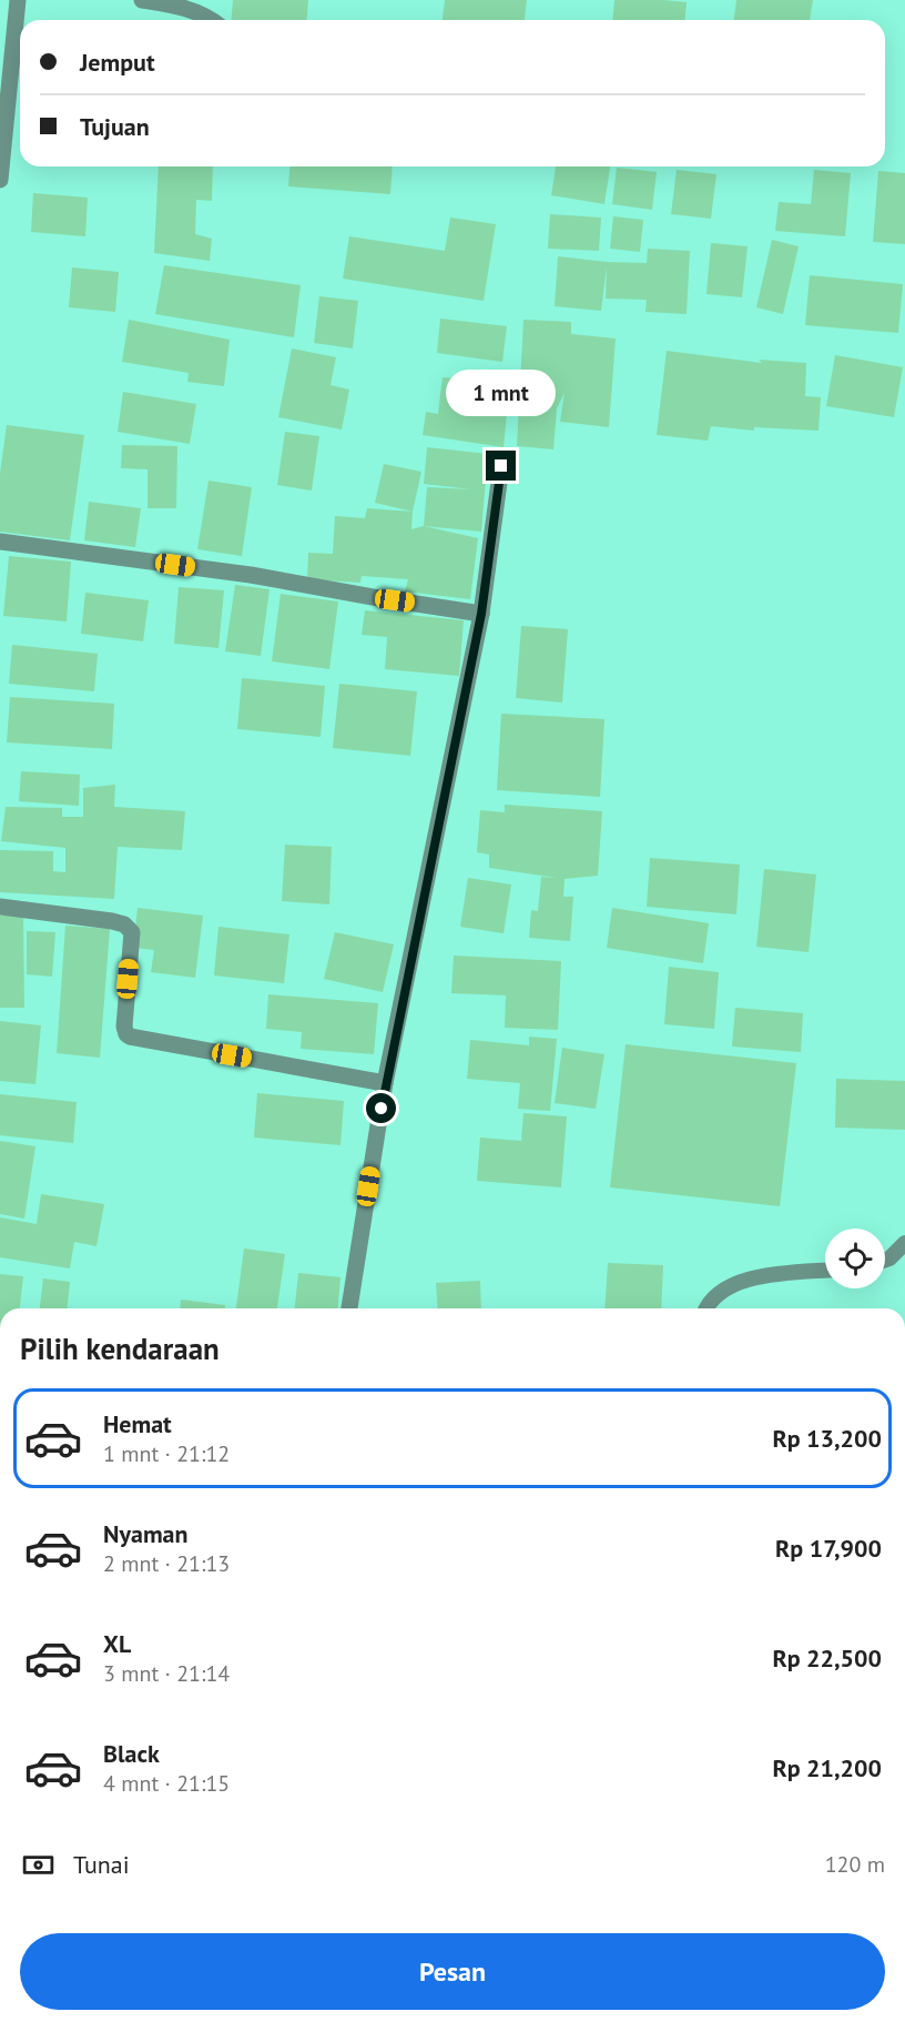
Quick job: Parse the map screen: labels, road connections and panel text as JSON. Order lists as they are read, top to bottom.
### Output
{
  "page": {
    "banner": ["Jemput", "Tujuan"],
    "bubble": "1 mnt",
    "heading": "Pilih kendaraan",
    "list": [
      {
        "name": "Hemat",
        "note": "1 mnt · 21:12",
        "value": "Rp 13,200"
      },
      {
        "name": "Nyaman",
        "note": "2 mnt · 21:13",
        "value": "Rp 17,900"
      },
      {
        "name": "XL",
        "note": "3 mnt · 21:14",
        "value": "Rp 22,500"
      },
      {
        "name": "Black",
        "note": "4 mnt · 21:15",
        "value": "Rp 21,200"
      }
    ],
    "pay": ["Tunai", "120 m"],
    "buttons": "Pesan"
  }
}
